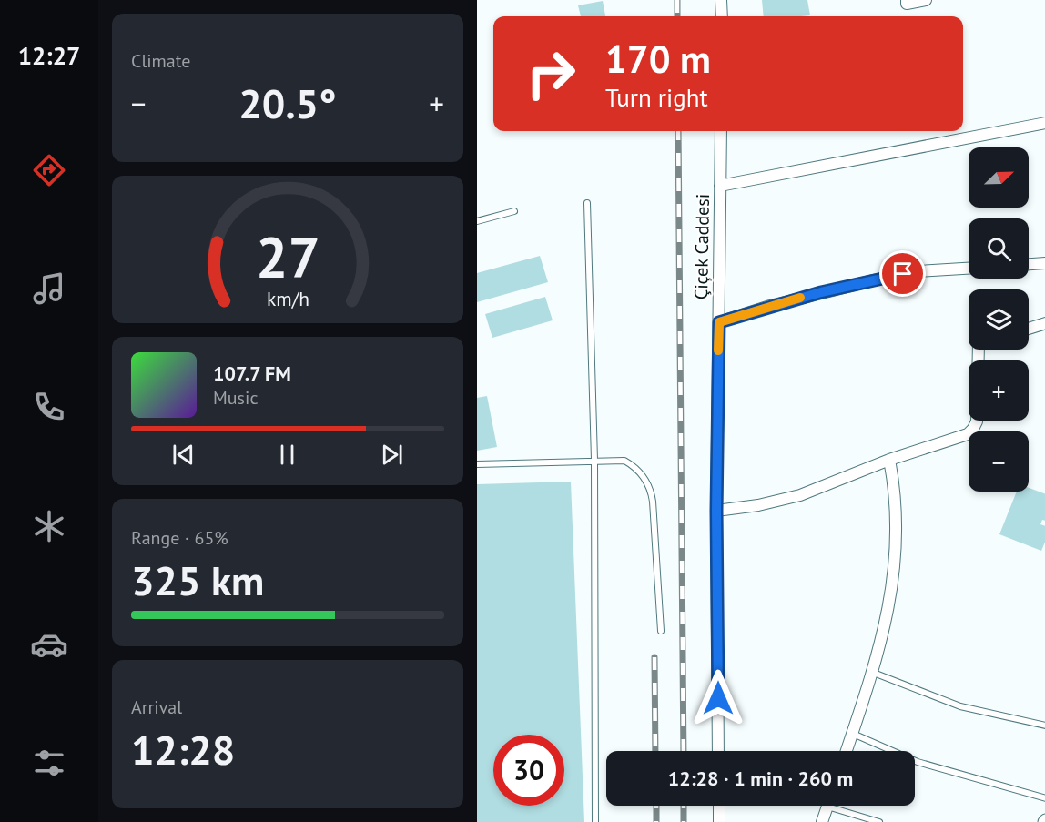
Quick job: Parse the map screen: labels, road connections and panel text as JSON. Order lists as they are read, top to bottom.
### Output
{
  "streets": {
    "street": ["Çiçek Caddesi"]
  },
  "north": "top right",
  "page": {
    "tabs": "12:27",
    "tile": [
      "Climate",
      ["Range · 65%", "325 km"],
      ["Arrival", "12:28"]
    ],
    "turn": ["170 m", "Turn right"],
    "heat": ["−", "20.5°", "+"],
    "map_buttons": ["+", "−"],
    "song": ["107.7 FM", "Music"],
    "limit": "30",
    "trip": "12:28 · 1 min · 260 m",
    "gauge": ["27", "km/h"]
  }
}
